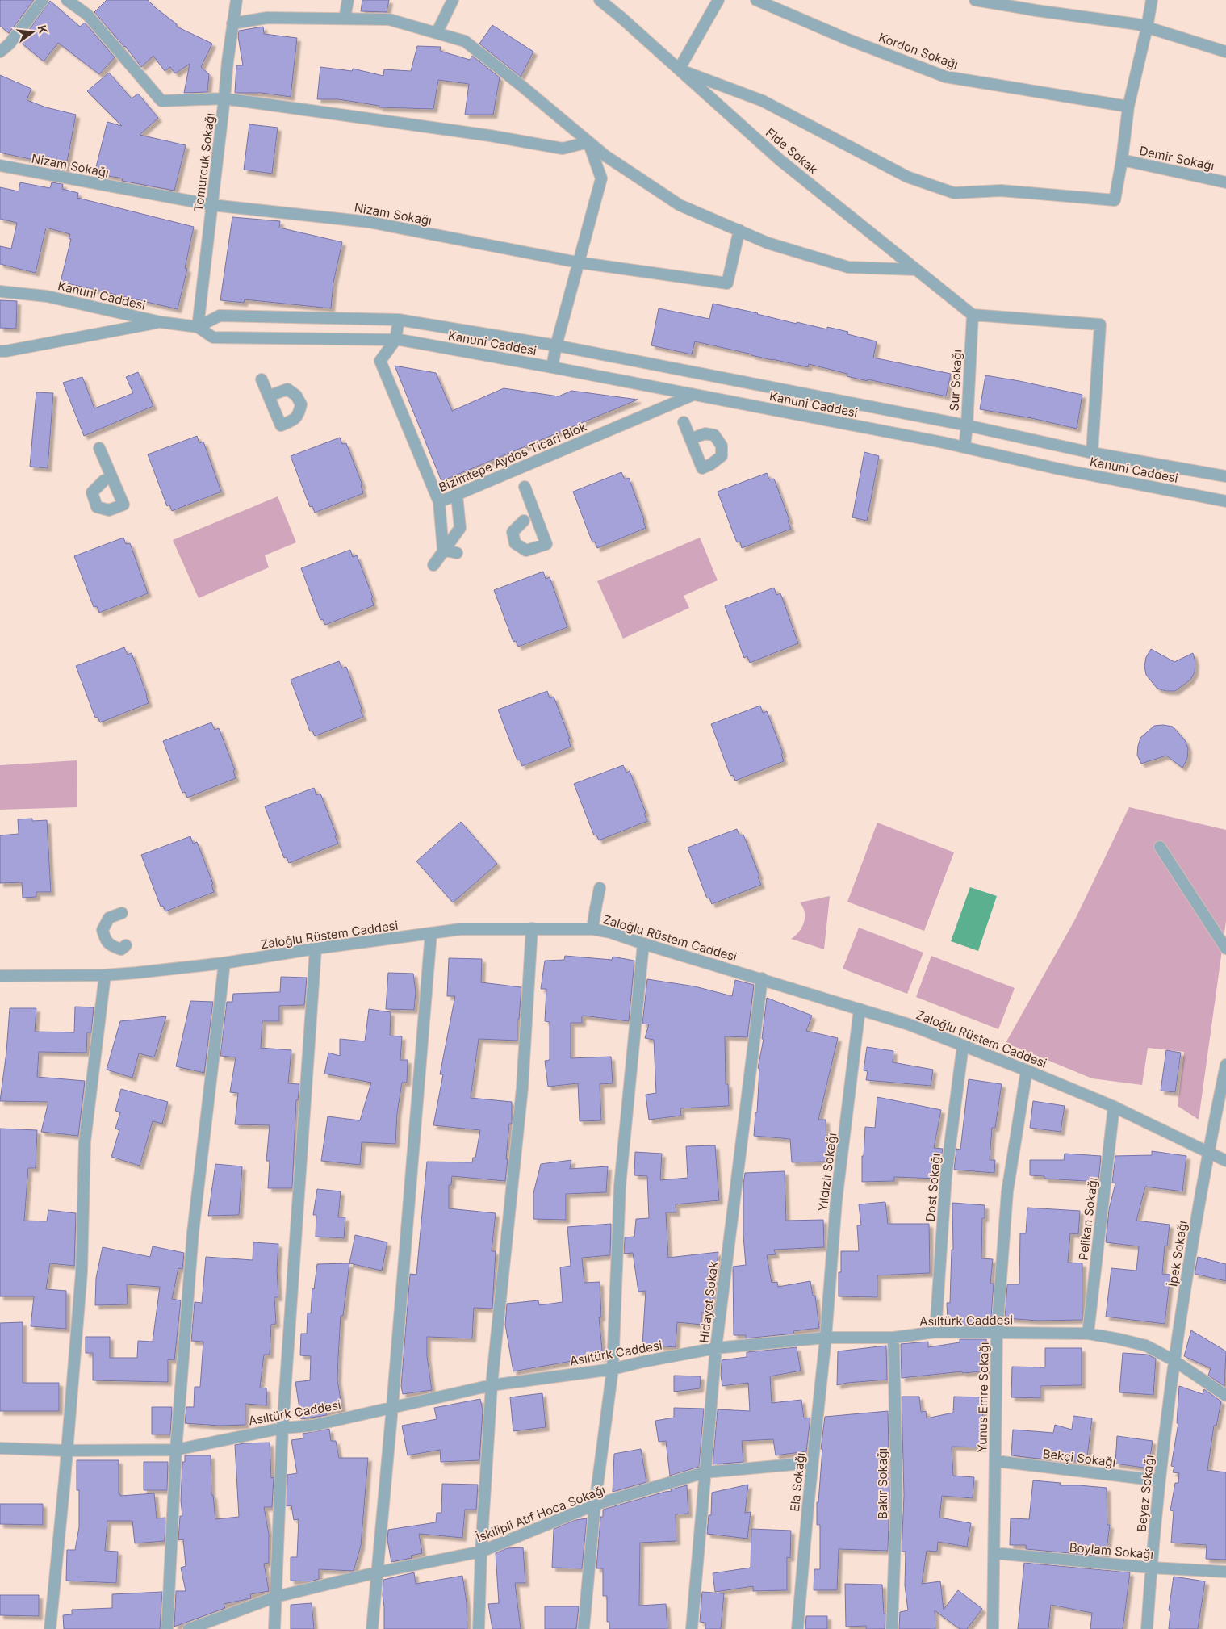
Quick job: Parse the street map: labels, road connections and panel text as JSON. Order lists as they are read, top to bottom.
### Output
{
  "streets": {
    "street": [
      "Kordon Sokağı",
      "Fide Sokak",
      "Demir Sokağı",
      "Tomurcuk Sokağı",
      "Nizam Sokağı",
      "Kanuni Caddesi",
      "Sur Sokağı",
      "Bizimtepe Aydos Ticari Blok",
      "Zaloğlu Rüstem Caddesi",
      "Yıldızlı Sokağı",
      "Dost Sokağı",
      "Pelikan Sokağı",
      "İpek Sokağı",
      "Hidayet Sokak",
      "Asıltürk Caddesi",
      "Yunus Emre Sokağı",
      "Bekçi Sokağı",
      "Ela Sokağı",
      "Bakır Sokağı",
      "Beyaz Sokağı",
      "İskilipli Atıf Hoca Sokağı",
      "Boylam Sokağı"
    ]
  },
  "crossings": [
    ["Fide Sokak", "Sur Sokağı"],
    ["Tomurcuk Sokağı", "Nizam Sokağı"],
    ["Tomurcuk Sokağı", "Kanuni Caddesi"],
    ["Kanuni Caddesi", "Sur Sokağı"],
    ["Kanuni Caddesi", "Bizimtepe Aydos Ticari Blok"],
    ["Zaloğlu Rüstem Caddesi", "Yıldızlı Sokağı"],
    ["Zaloğlu Rüstem Caddesi", "Dost Sokağı"],
    ["Zaloğlu Rüstem Caddesi", "Pelikan Sokağı"],
    ["Zaloğlu Rüstem Caddesi", "İpek Sokağı"],
    ["Zaloğlu Rüstem Caddesi", "Hidayet Sokak"],
    ["Zaloğlu Rüstem Caddesi", "Yunus Emre Sokağı"],
    ["Yıldızlı Sokağı", "Asıltürk Caddesi"],
    ["Yıldızlı Sokağı", "Ela Sokağı"],
    ["Dost Sokağı", "Asıltürk Caddesi"],
    ["Pelikan Sokağı", "Asıltürk Caddesi"],
    ["İpek Sokağı", "Asıltürk Caddesi"],
    ["İpek Sokağı", "Beyaz Sokağı"],
    ["Hidayet Sokak", "Asıltürk Caddesi"],
    ["Hidayet Sokak", "İskilipli Atıf Hoca Sokağı"],
    ["Asıltürk Caddesi", "Yunus Emre Sokağı"],
    ["Asıltürk Caddesi", "Ela Sokağı"],
    ["Asıltürk Caddesi", "Bakır Sokağı"],
    ["Asıltürk Caddesi", "Beyaz Sokağı"],
    ["Yunus Emre Sokağı", "Bekçi Sokağı"],
    ["Yunus Emre Sokağı", "Boylam Sokağı"],
    ["Bekçi Sokağı", "Beyaz Sokağı"],
    ["Ela Sokağı", "İskilipli Atıf Hoca Sokağı"],
    ["Beyaz Sokağı", "Boylam Sokağı"]
  ],
  "north": "right"
}
